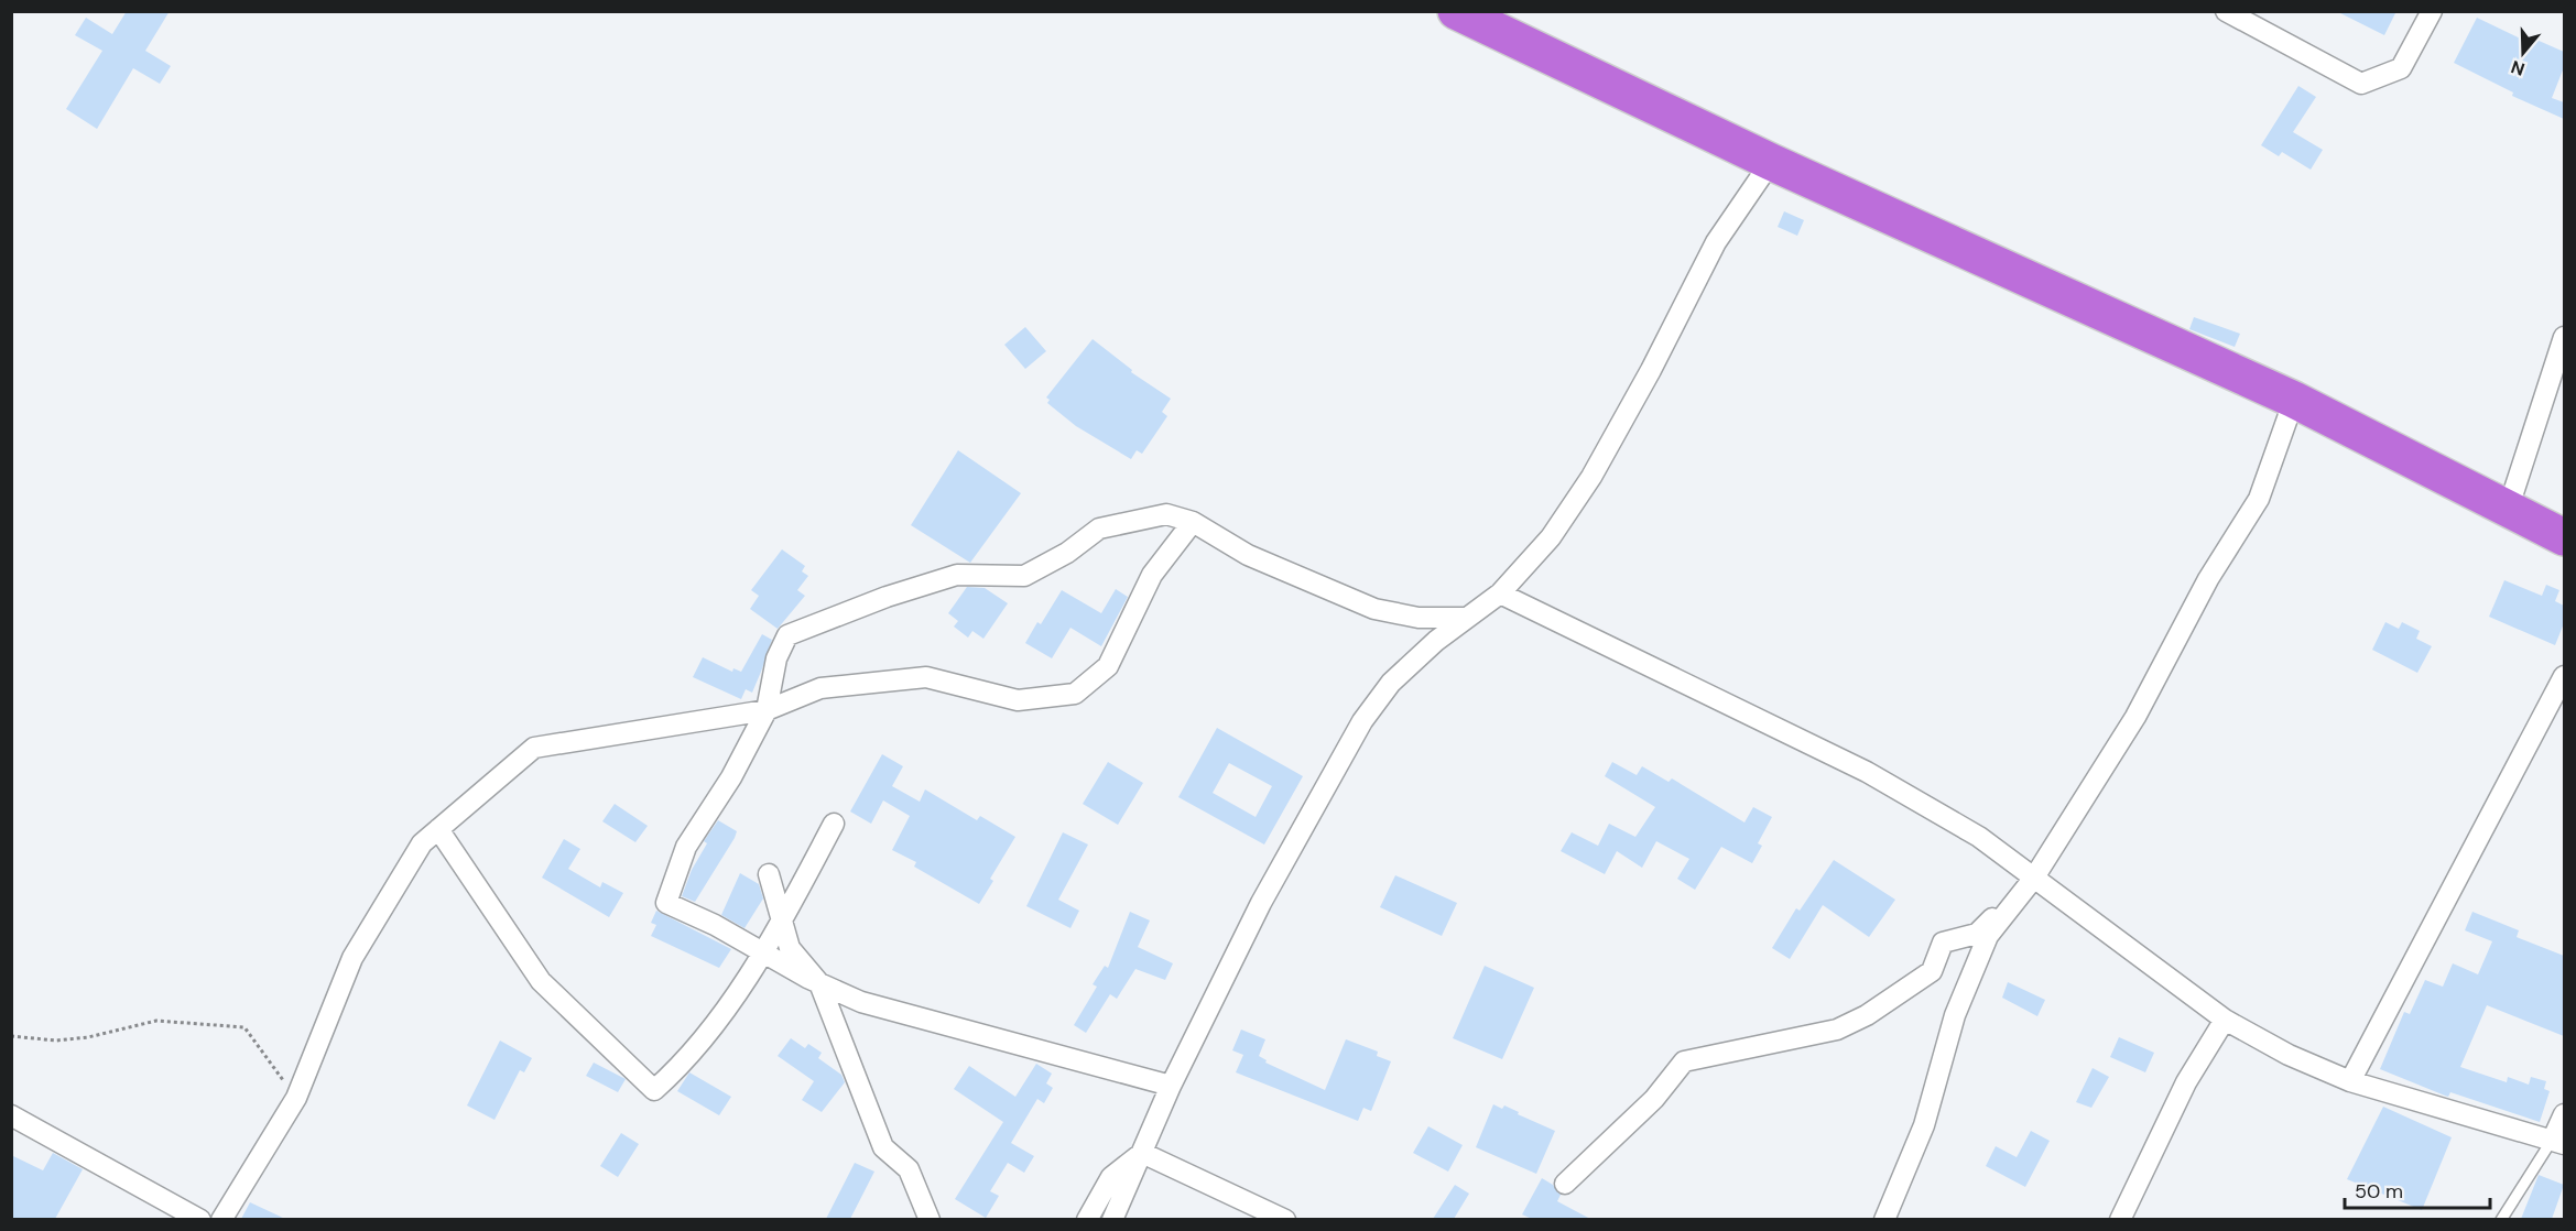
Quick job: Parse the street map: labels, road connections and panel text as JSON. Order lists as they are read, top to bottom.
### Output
{
  "scale_bar": "50 m",
  "north": "bottom"
}
